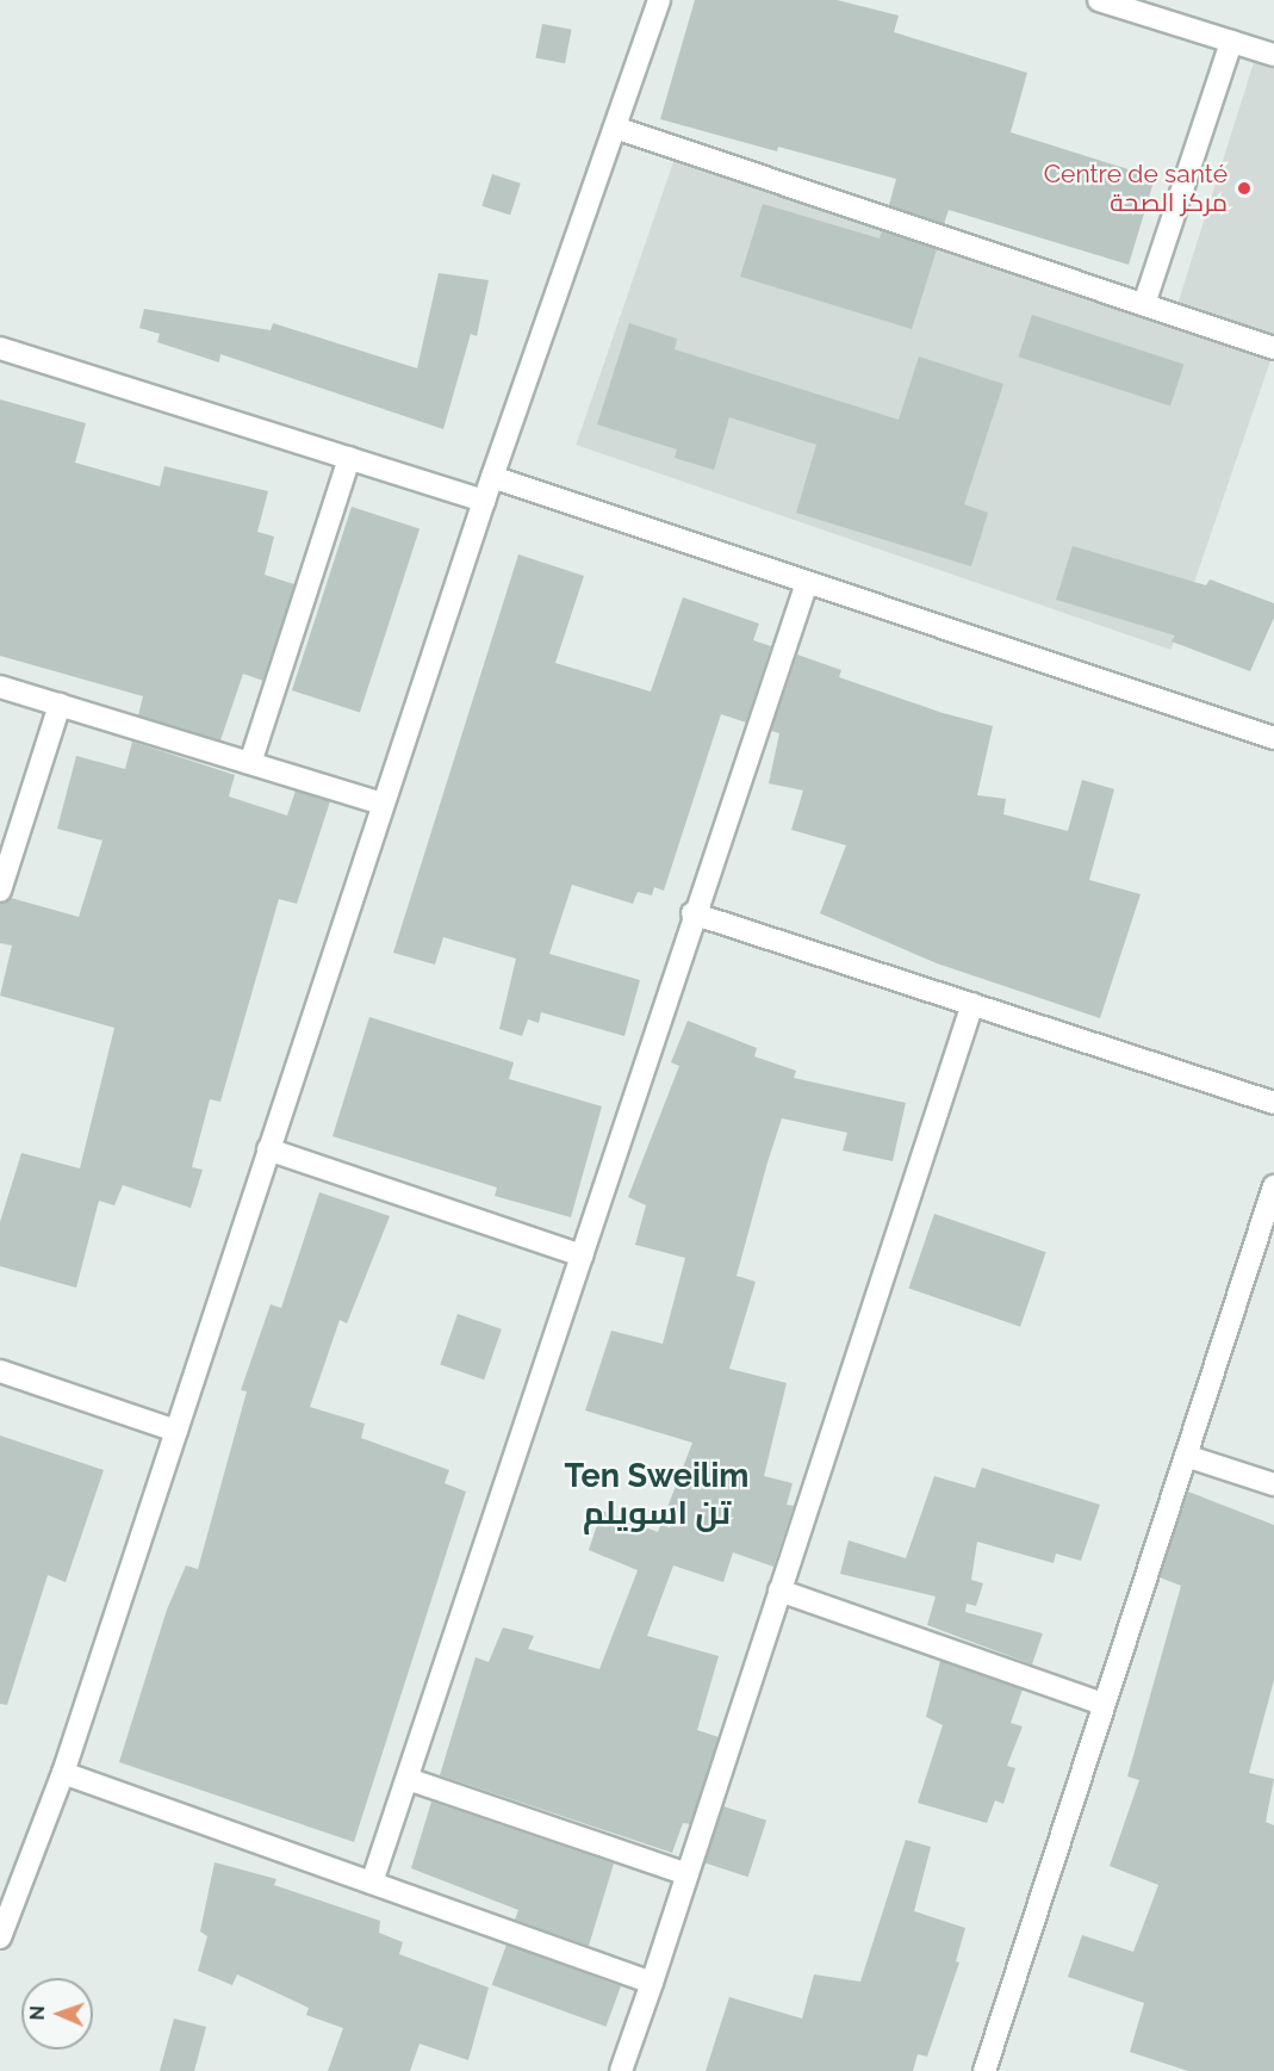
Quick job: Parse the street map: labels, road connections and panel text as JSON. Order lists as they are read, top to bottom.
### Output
{
  "districts": ["Ten Sweilim تن اسويلم"],
  "places": ["Centre de santé مركز الصحة"],
  "north": "left"
}
